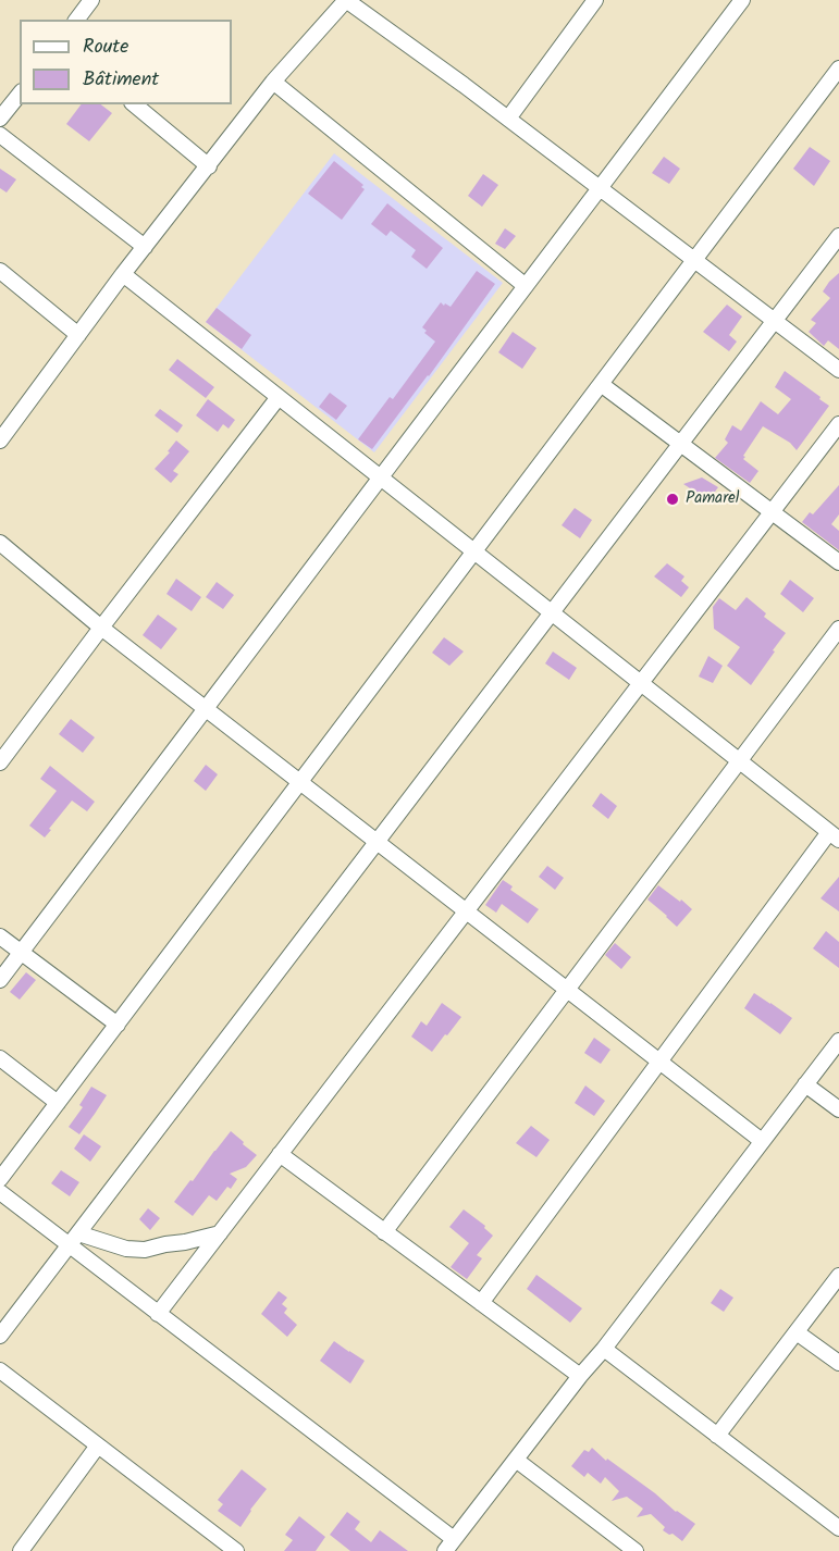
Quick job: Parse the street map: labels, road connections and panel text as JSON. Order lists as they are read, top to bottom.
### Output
{
  "places": ["Pamarel"],
  "legend": ["Route", "Bâtiment"]
}
